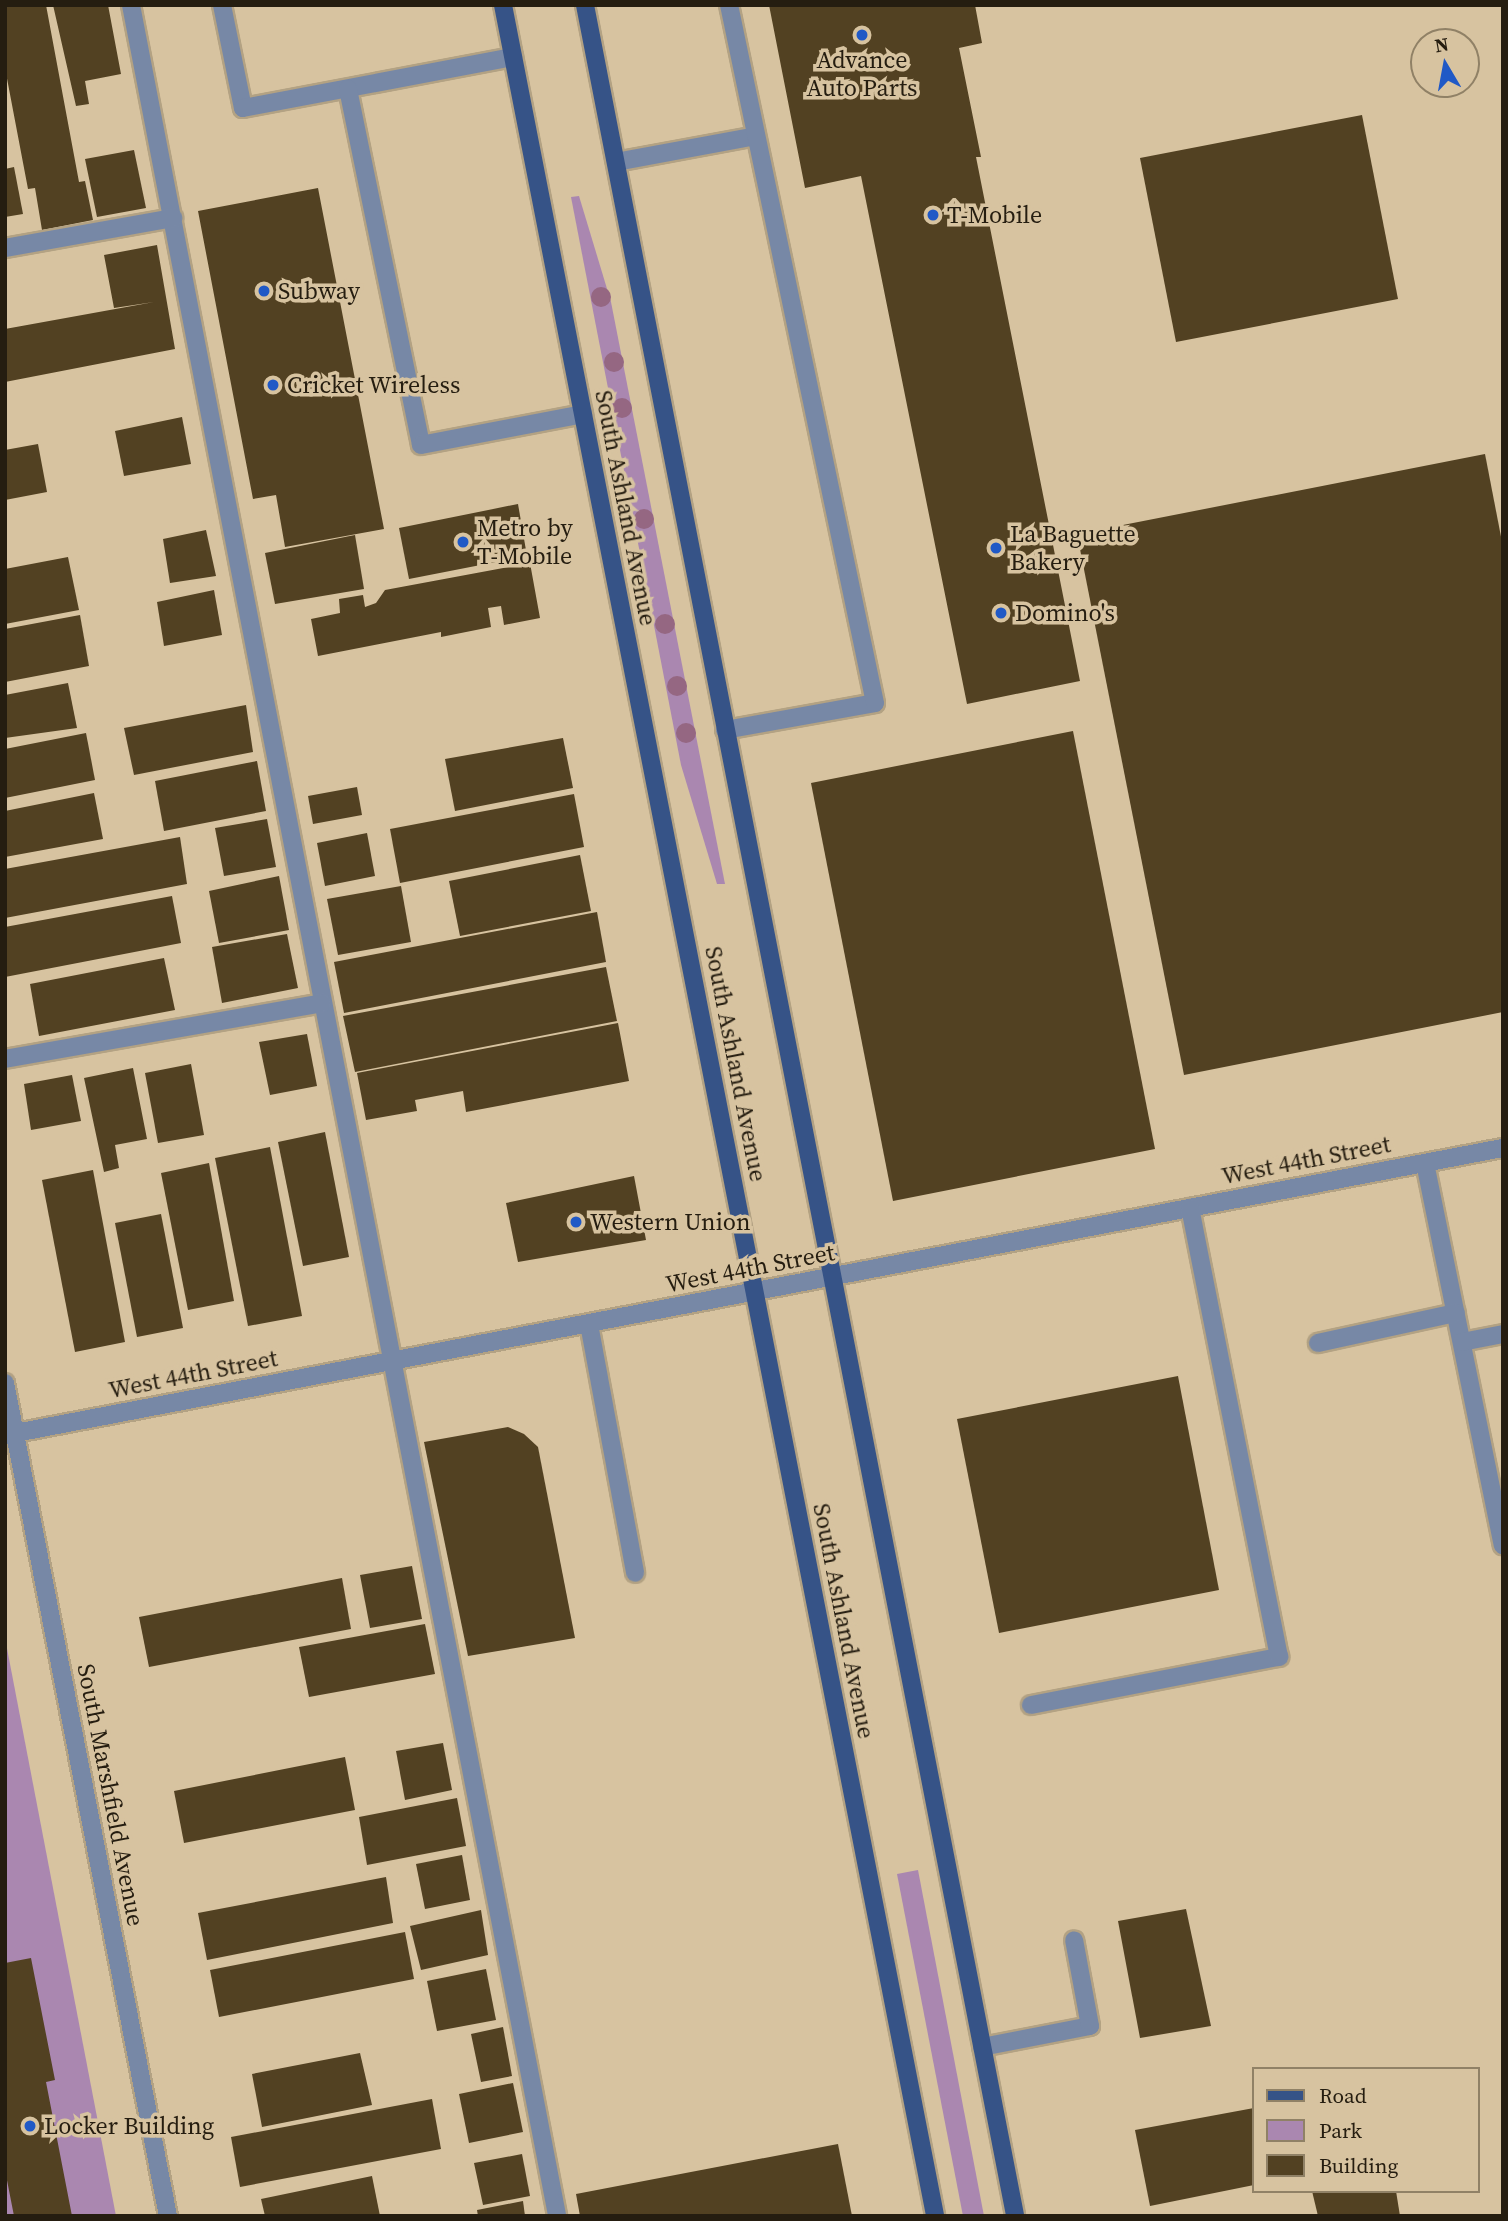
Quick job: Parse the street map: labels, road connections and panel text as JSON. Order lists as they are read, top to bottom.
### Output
{
  "streets": {
    "main road": ["South Ashland Avenue"],
    "street": ["West 44th Street", "South Marshfield Avenue"]
  },
  "crossings": [
    ["South Ashland Avenue", "West 44th Street"],
    ["West 44th Street", "South Marshfield Avenue"]
  ],
  "places": [
    "Advance Auto Parts",
    "T-Mobile",
    "Subway",
    "Cricket Wireless",
    "Metro by T-Mobile",
    "La Baguette Bakery",
    "Domino's",
    "Western Union",
    "Locker Building"
  ],
  "legend": ["Road", "Park", "Building"],
  "north": "top"
}
